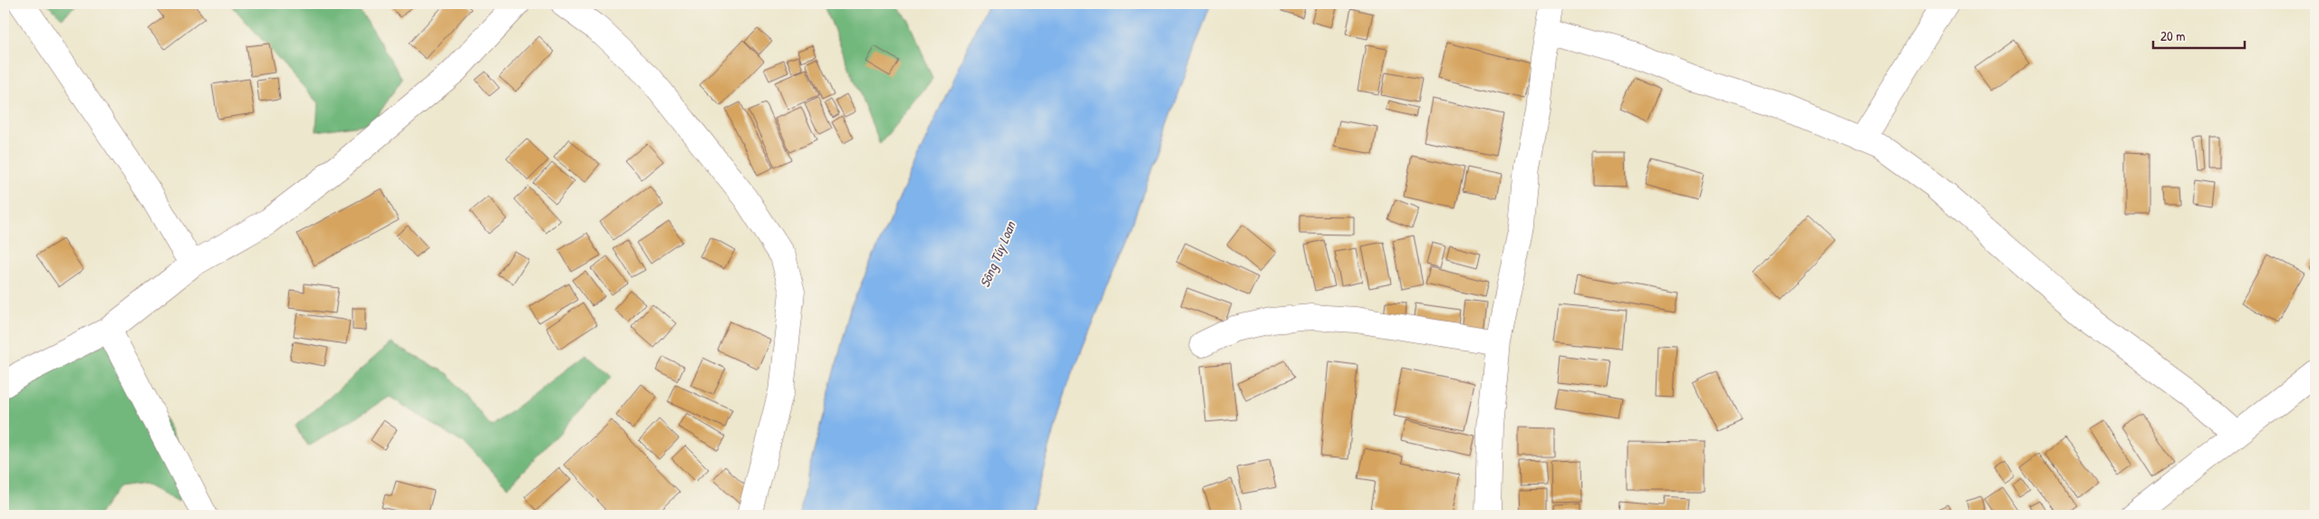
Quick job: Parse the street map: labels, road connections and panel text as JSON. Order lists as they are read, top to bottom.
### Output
{
  "water": ["Sông Túy Loan"],
  "scale_bar": "20 m"
}
